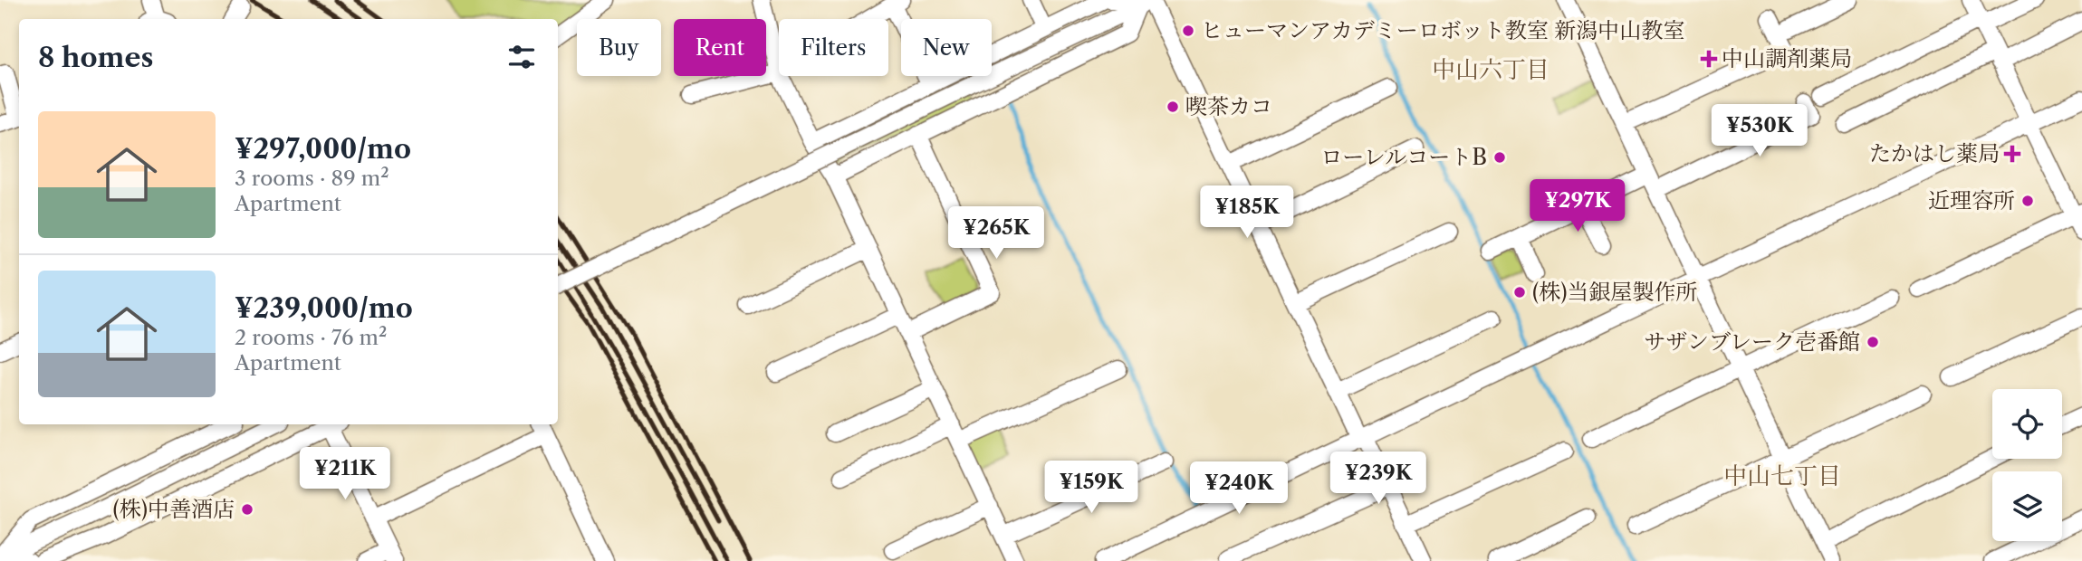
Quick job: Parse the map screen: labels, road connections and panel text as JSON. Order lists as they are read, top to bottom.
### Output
{
  "districts": ["中山六丁目", "中山七丁目"],
  "places": {
    "other": [
      "ヒューマンアカデミーロボット教室 新潟中山教室",
      "喫茶カコ",
      "ローレルコートB",
      "近理容所",
      "(株)当銀屋製作所",
      "サザンブレーク壱番館",
      "(株)中善酒店"
    ],
    "health": ["中山調剤薬局", "たかはし薬局"]
  },
  "page": {
    "chip": [
      "Buy",
      "Rent",
      "Filters",
      "New"
    ],
    "heading": "8 homes",
    "list": [
      {
        "name": "¥297,000/mo",
        "note": "3 rooms · 89 m² · Apartment"
      },
      {
        "name": "¥239,000/mo",
        "note": "2 rooms · 76 m² · Apartment"
      }
    ],
    "price": [
      "¥530K",
      "¥297K",
      "¥185K",
      "¥265K",
      "¥211K",
      "¥239K",
      "¥159K",
      "¥240K"
    ]
  }
}
